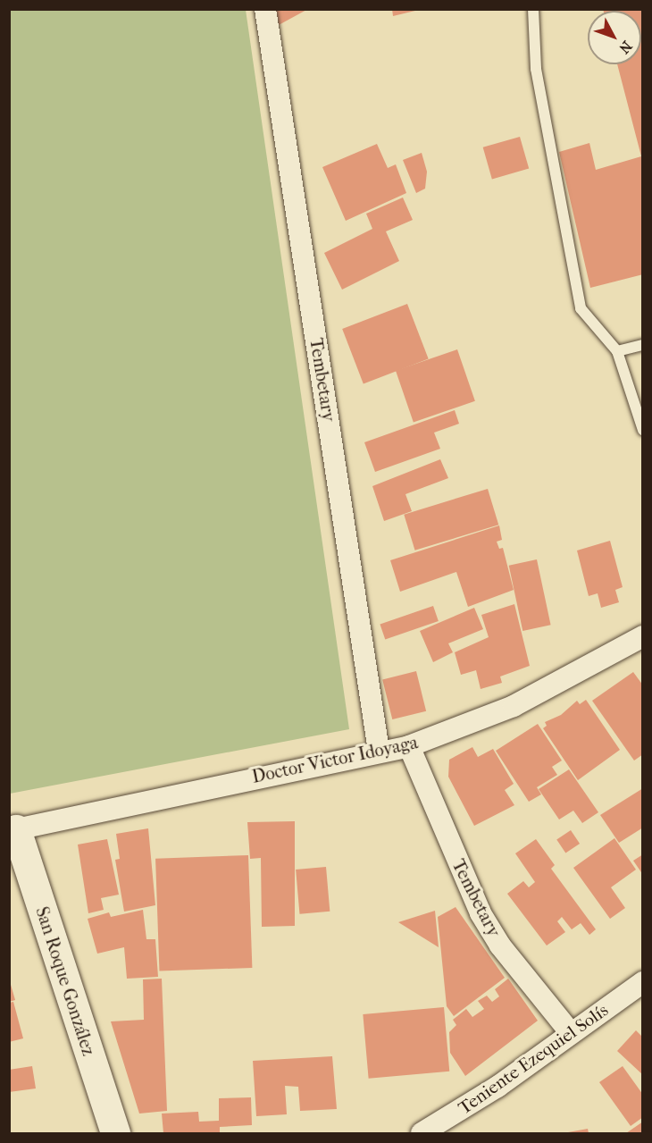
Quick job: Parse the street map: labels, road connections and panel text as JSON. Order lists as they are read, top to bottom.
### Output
{
  "streets": {
    "street": [
      "Tembetary",
      "Doctor Victor Idoyaga",
      "San Roque González",
      "Teniente Ezequiel Solís"
    ]
  },
  "crossings": [
    ["Tembetary", "Doctor Victor Idoyaga"],
    ["Tembetary", "Teniente Ezequiel Solís"],
    ["Doctor Victor Idoyaga", "San Roque González"]
  ],
  "north": "bottom right"
}
